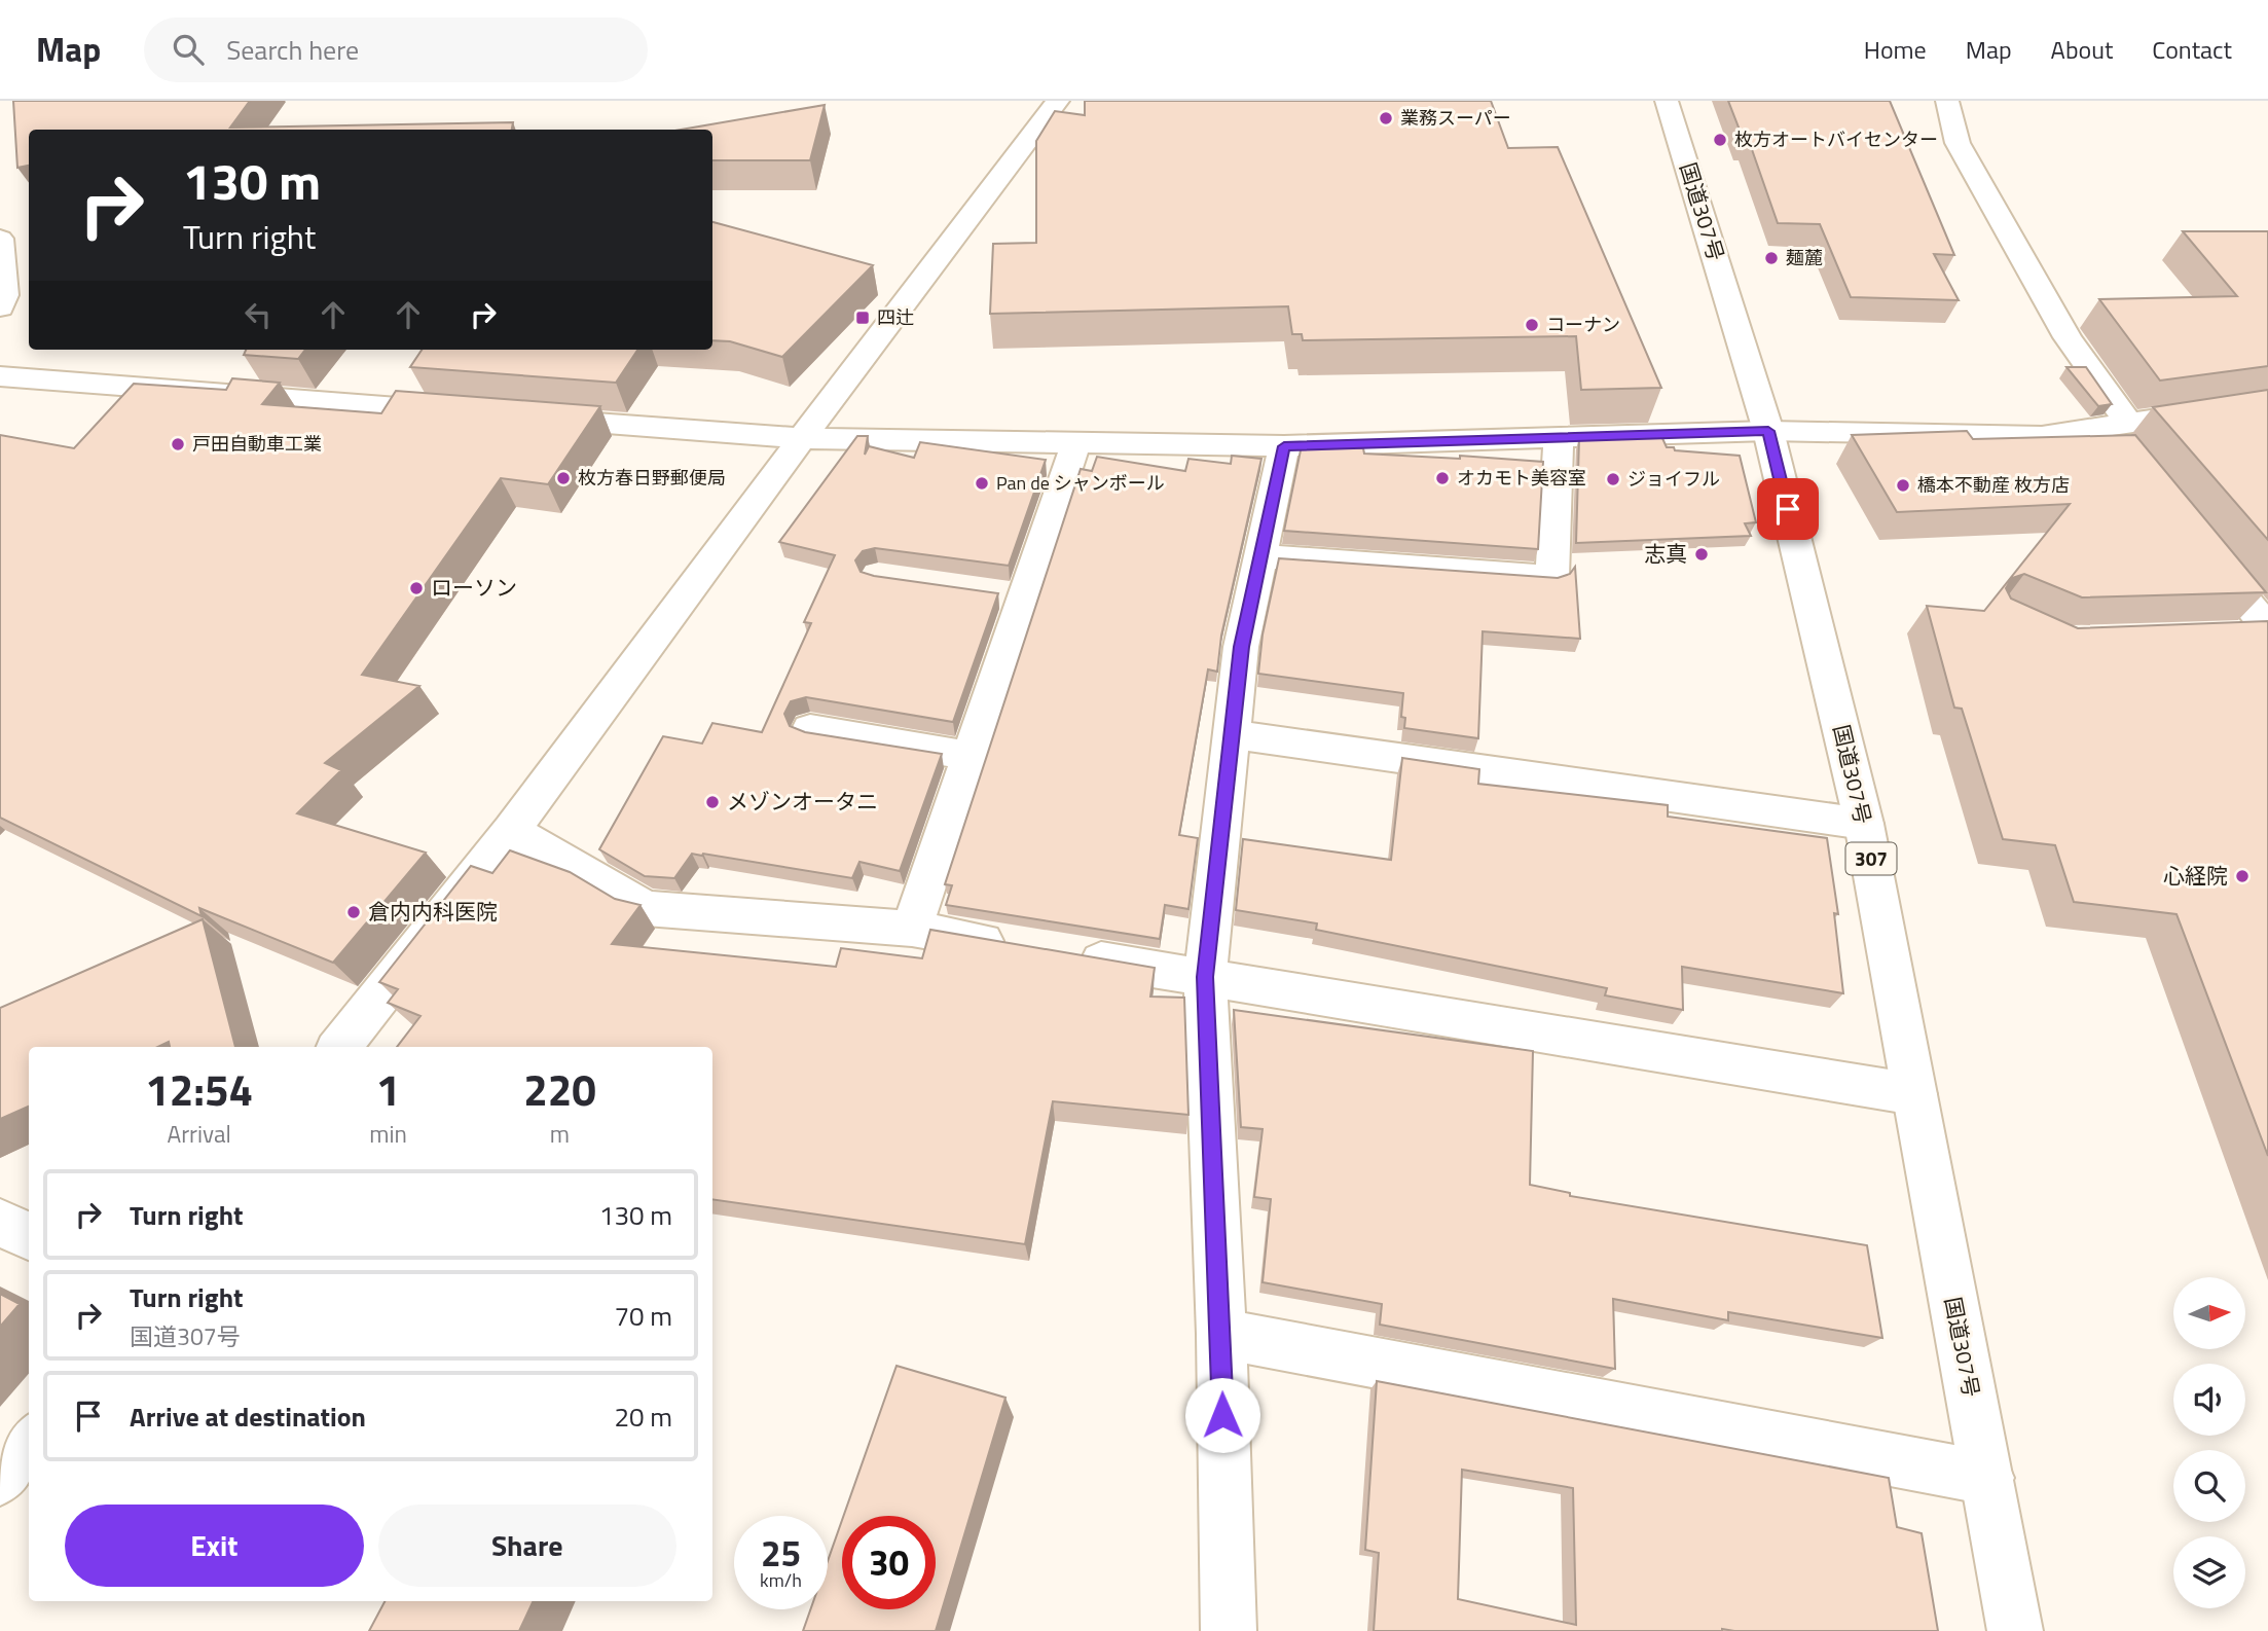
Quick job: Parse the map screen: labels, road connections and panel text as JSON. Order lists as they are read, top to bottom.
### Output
{
  "streets": {
    "main road": ["国道307号", "307"]
  },
  "places": {
    "other": [
      "業務スーパー",
      "枚方オートバイセンター",
      "麺麓",
      "コーナン",
      "戸田自動車工業",
      "枚方春日野郵便局",
      "オカモト美容室",
      "ジョイフル",
      "Pan de シャンボール",
      "橋本不動産 枚方店",
      "志真",
      "ローソン",
      "メゾンオータニ",
      "心経院",
      "倉内内科医院"
    ],
    "transit": ["四辻"]
  },
  "north": "right",
  "page": {
    "header": "Map",
    "search": "Search here",
    "nav": [
      "Home",
      "Map",
      "About",
      "Contact"
    ],
    "turn": ["130 m", "Turn right"],
    "eta": [
      "12:54",
      "Arrival",
      "1",
      "min",
      "220",
      "m"
    ],
    "list": [
      {
        "name": "Turn right",
        "value": "130 m"
      },
      {
        "name": "Turn right",
        "note": "国道307号",
        "value": "70 m"
      },
      {
        "name": "Arrive at destination",
        "value": "20 m"
      }
    ],
    "buttons": ["Exit", "Share"],
    "speed": "25 km/h",
    "limit": "30"
  }
}
